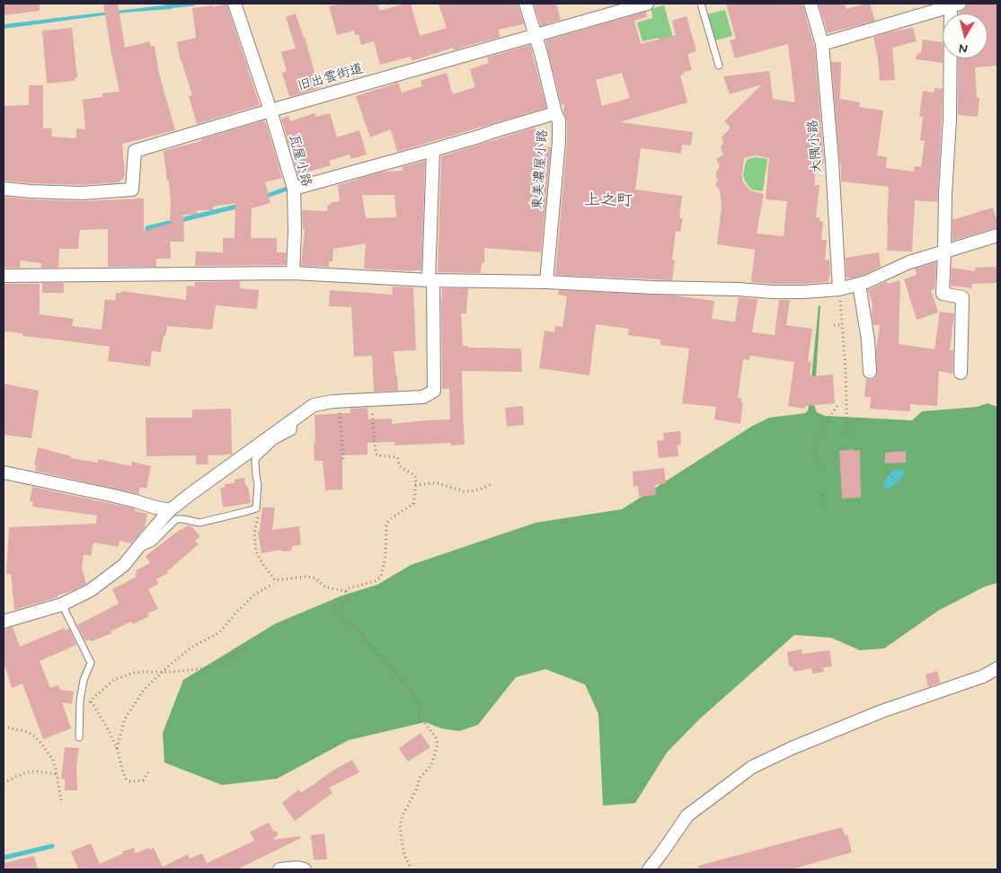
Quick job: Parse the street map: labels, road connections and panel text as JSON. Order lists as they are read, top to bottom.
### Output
{
  "streets": {
    "street": [
      "旧出雲街道",
      "大隅小路",
      "瓦屋小路",
      "東美濃屋小路"
    ]
  },
  "crossings": [
    ["旧出雲街道", "瓦屋小路"],
    ["旧出雲街道", "東美濃屋小路"]
  ],
  "districts": ["上之町"],
  "north": "bottom"
}
